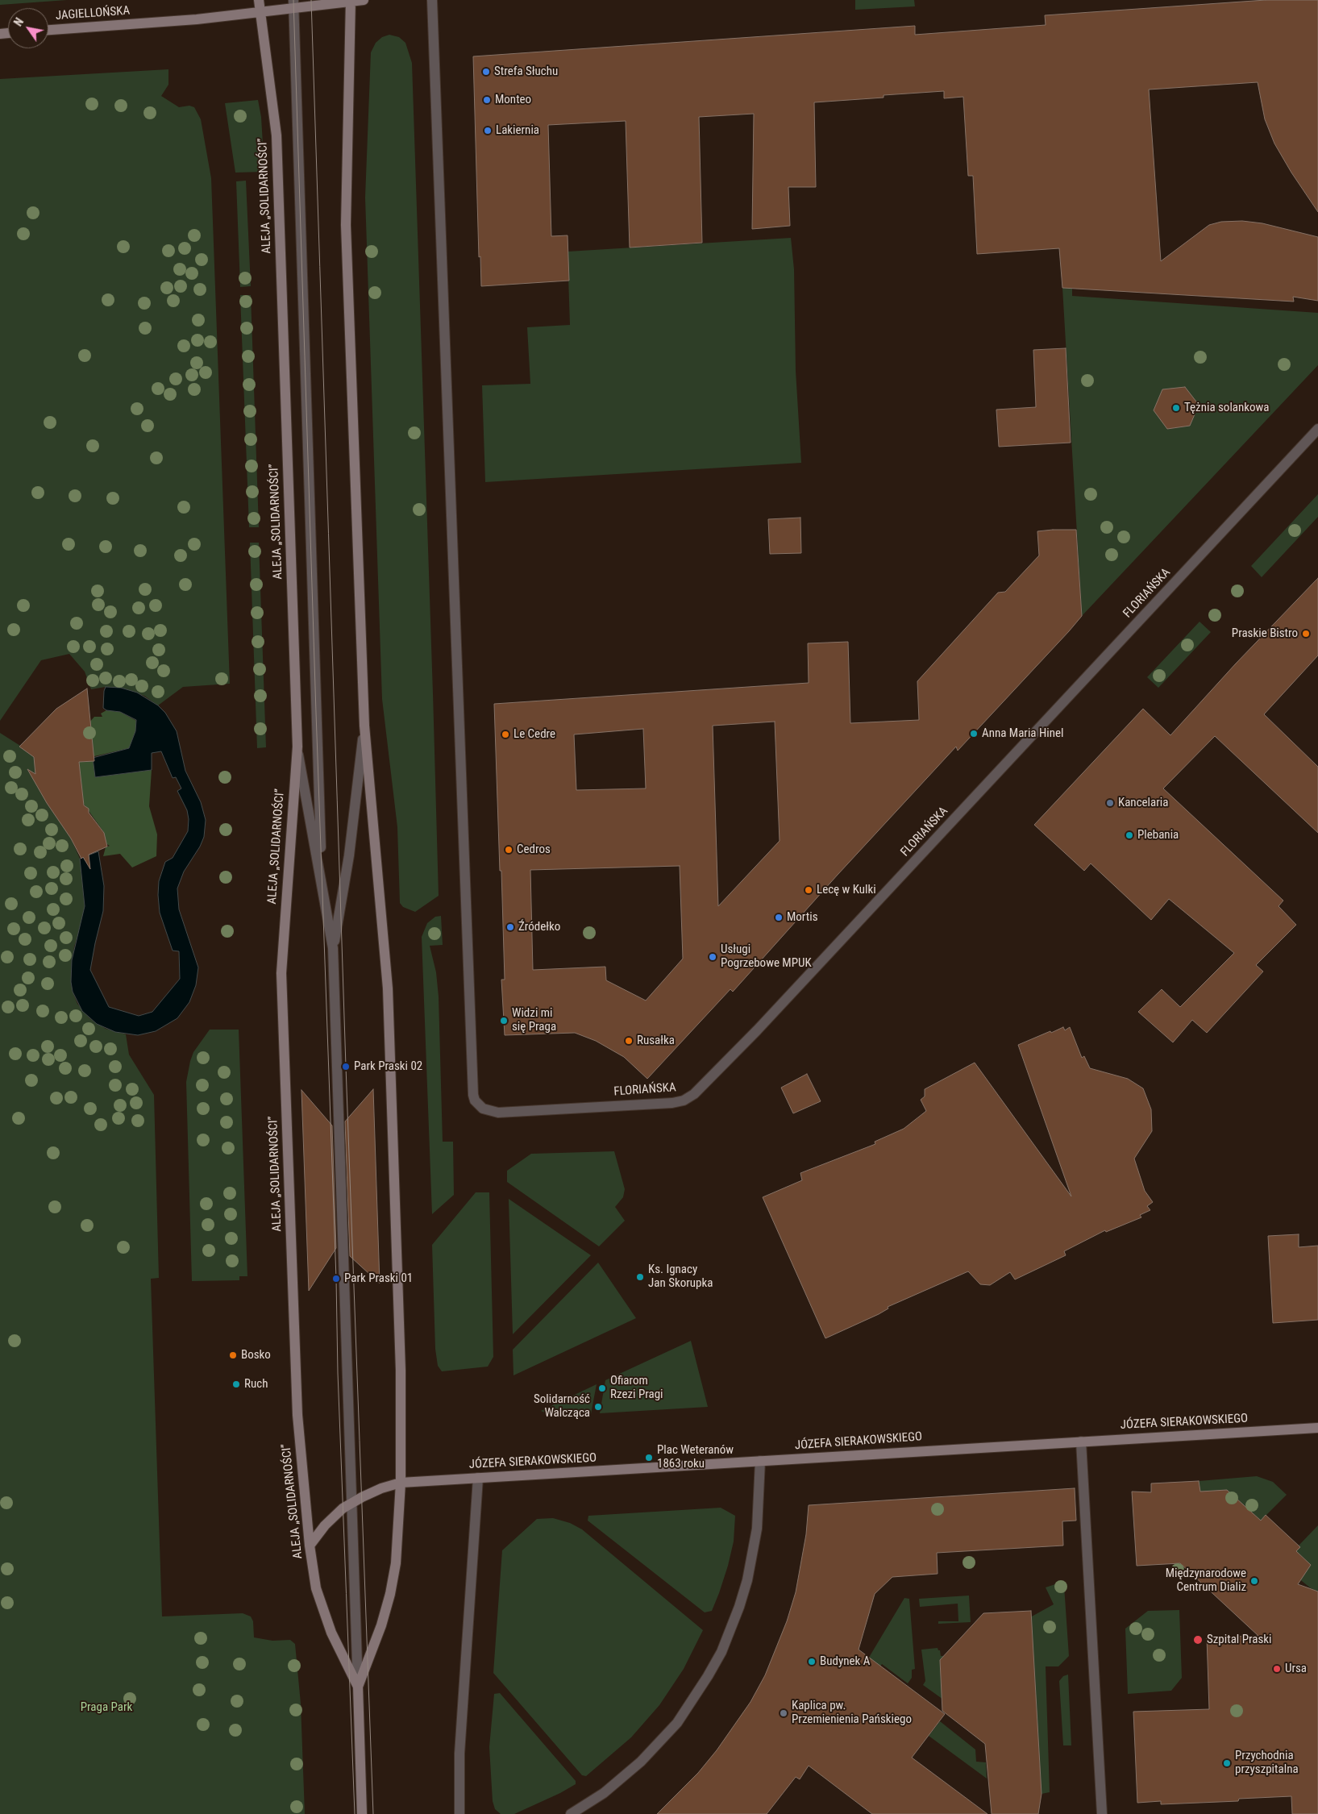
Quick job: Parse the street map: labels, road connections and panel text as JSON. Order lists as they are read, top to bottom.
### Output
{
  "streets": {
    "main road": ["JAGIELLOŃSKA", "ALEJA „SOLIDARNOŚCI”", "JÓZEFA SIERAKOWSKIEGO"],
    "street": ["FLORIAŃSKA"]
  },
  "crossings": [
    ["JAGIELLOŃSKA", "ALEJA „SOLIDARNOŚCI”"],
    ["ALEJA „SOLIDARNOŚCI”", "JÓZEFA SIERAKOWSKIEGO"]
  ],
  "parks": ["Praga Park"],
  "places": [
    "Strefa Słuchu",
    "Monteo",
    "Lakiernia",
    "Tężnia solankowa",
    "Praskie Bistro",
    "Anna Maria Hinel",
    "Le Cedre",
    "Kancelaria",
    "Plebania",
    "Cedros",
    "Lecę w Kulki",
    "Mortis",
    "Źródełko",
    "Usługi Pogrzebowe MPUK",
    "Widzi mi się Praga",
    "Rusałka",
    "Park Praski 02",
    "Ks. Ignacy Jan Skorupka",
    "Park Praski 01",
    "Bosko",
    "Ruch",
    "Ofiarom Rzezi Pragi",
    "Solidarność Walcząca",
    "Plac Weteranów 1863 roku",
    "Międzynarodowe Centrum Dializ",
    "Szpital Praski",
    "Budynek A",
    "Ursa",
    "Kaplica pw. Przemienienia Pańskiego",
    "Przychodnia przyszpitalna"
  ],
  "north": "top left"
}
